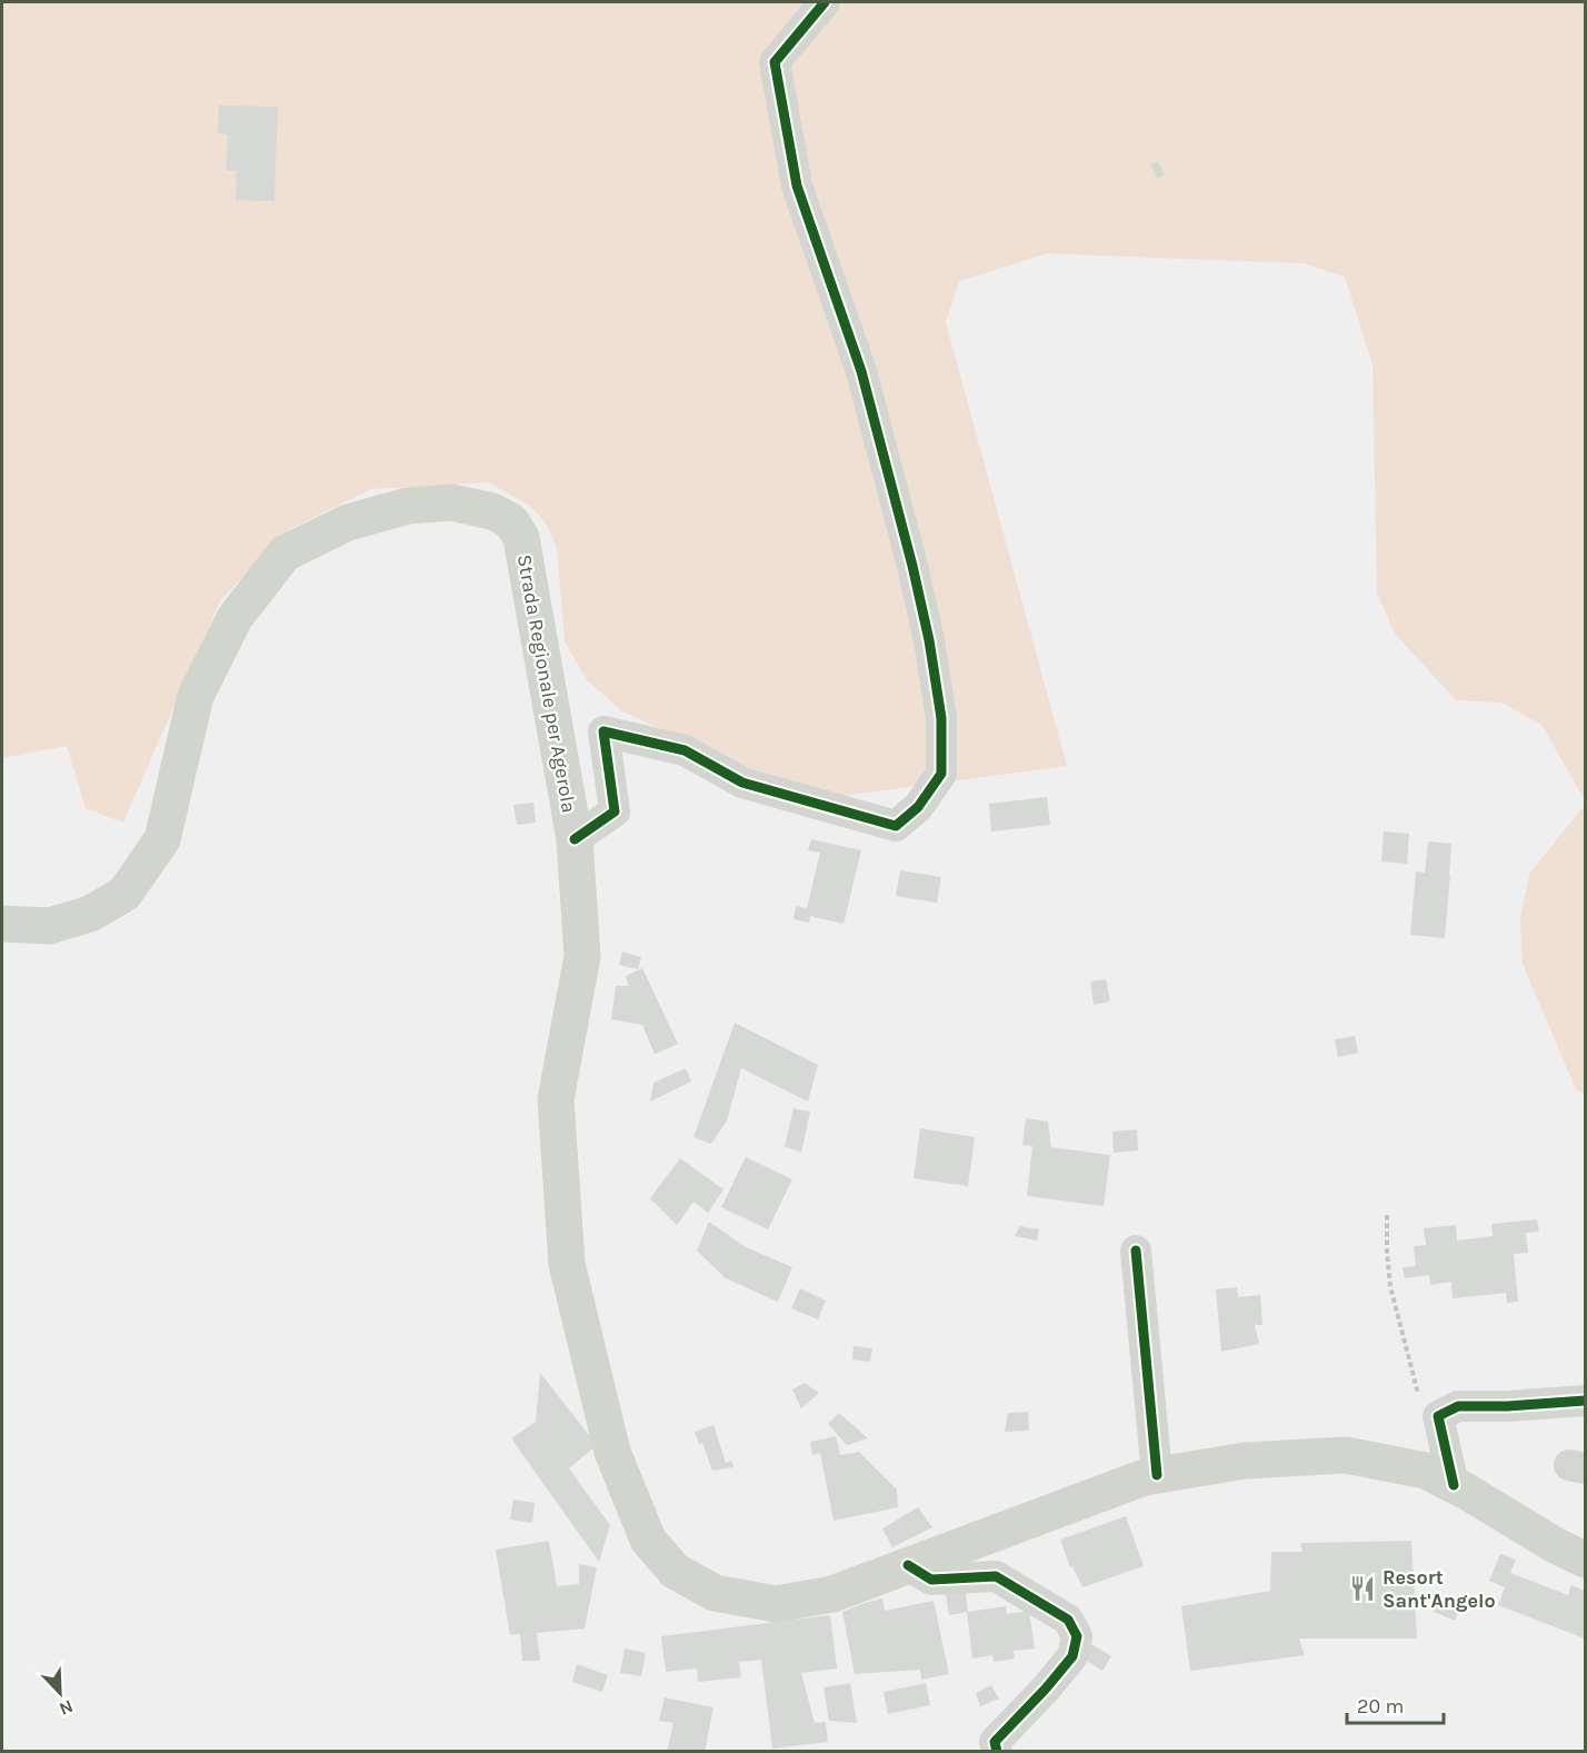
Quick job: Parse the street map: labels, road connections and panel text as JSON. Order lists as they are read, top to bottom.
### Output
{
  "streets": {
    "main road": ["Strada Regionale per Agerola"]
  },
  "places": {
    "restaurant": ["Resort Sant'Angelo"]
  },
  "scale_bar": "20 m",
  "north": "bottom right"
}
